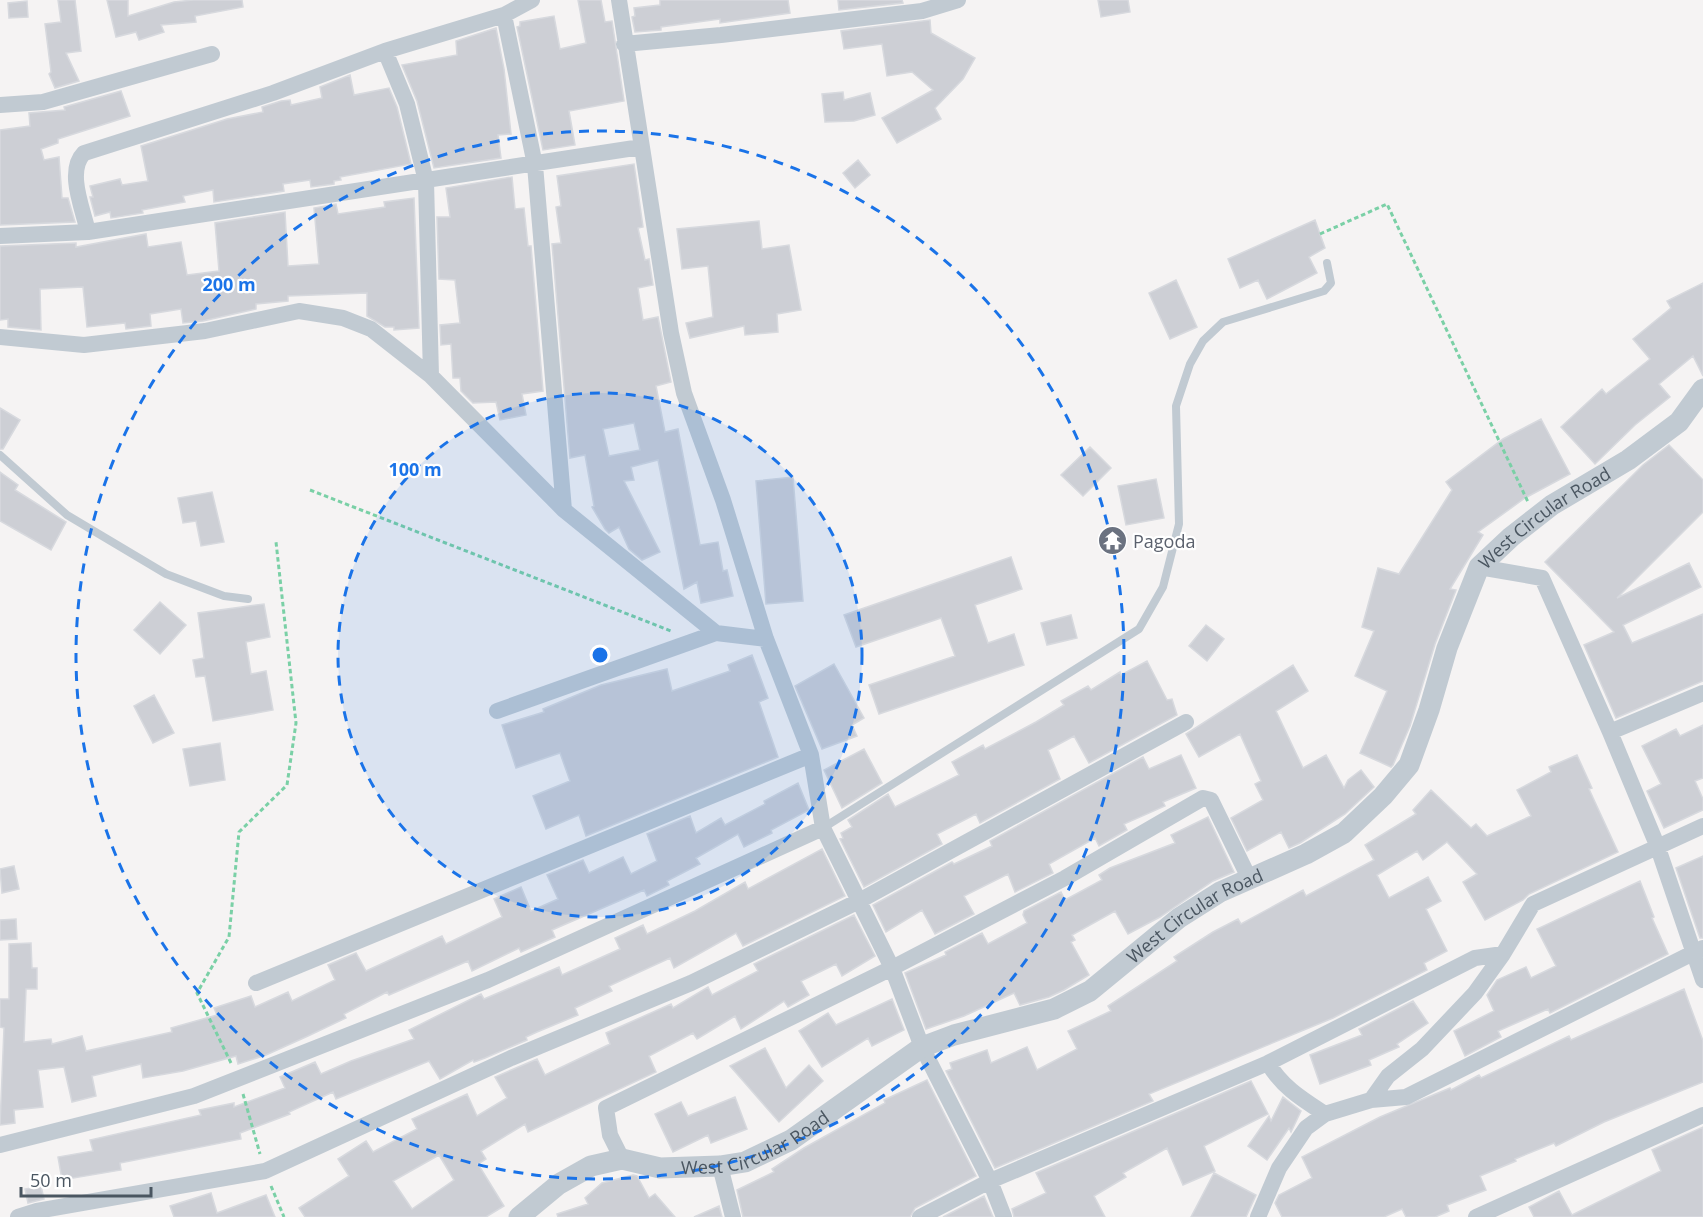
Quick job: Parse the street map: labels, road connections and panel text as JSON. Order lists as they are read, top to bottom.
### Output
{
  "streets": {
    "street": ["West Circular Road"]
  },
  "places": {
    "temple": ["Pagoda"]
  },
  "scale_bar": "50 m",
  "rings": ["200 m", "100 m"]
}
